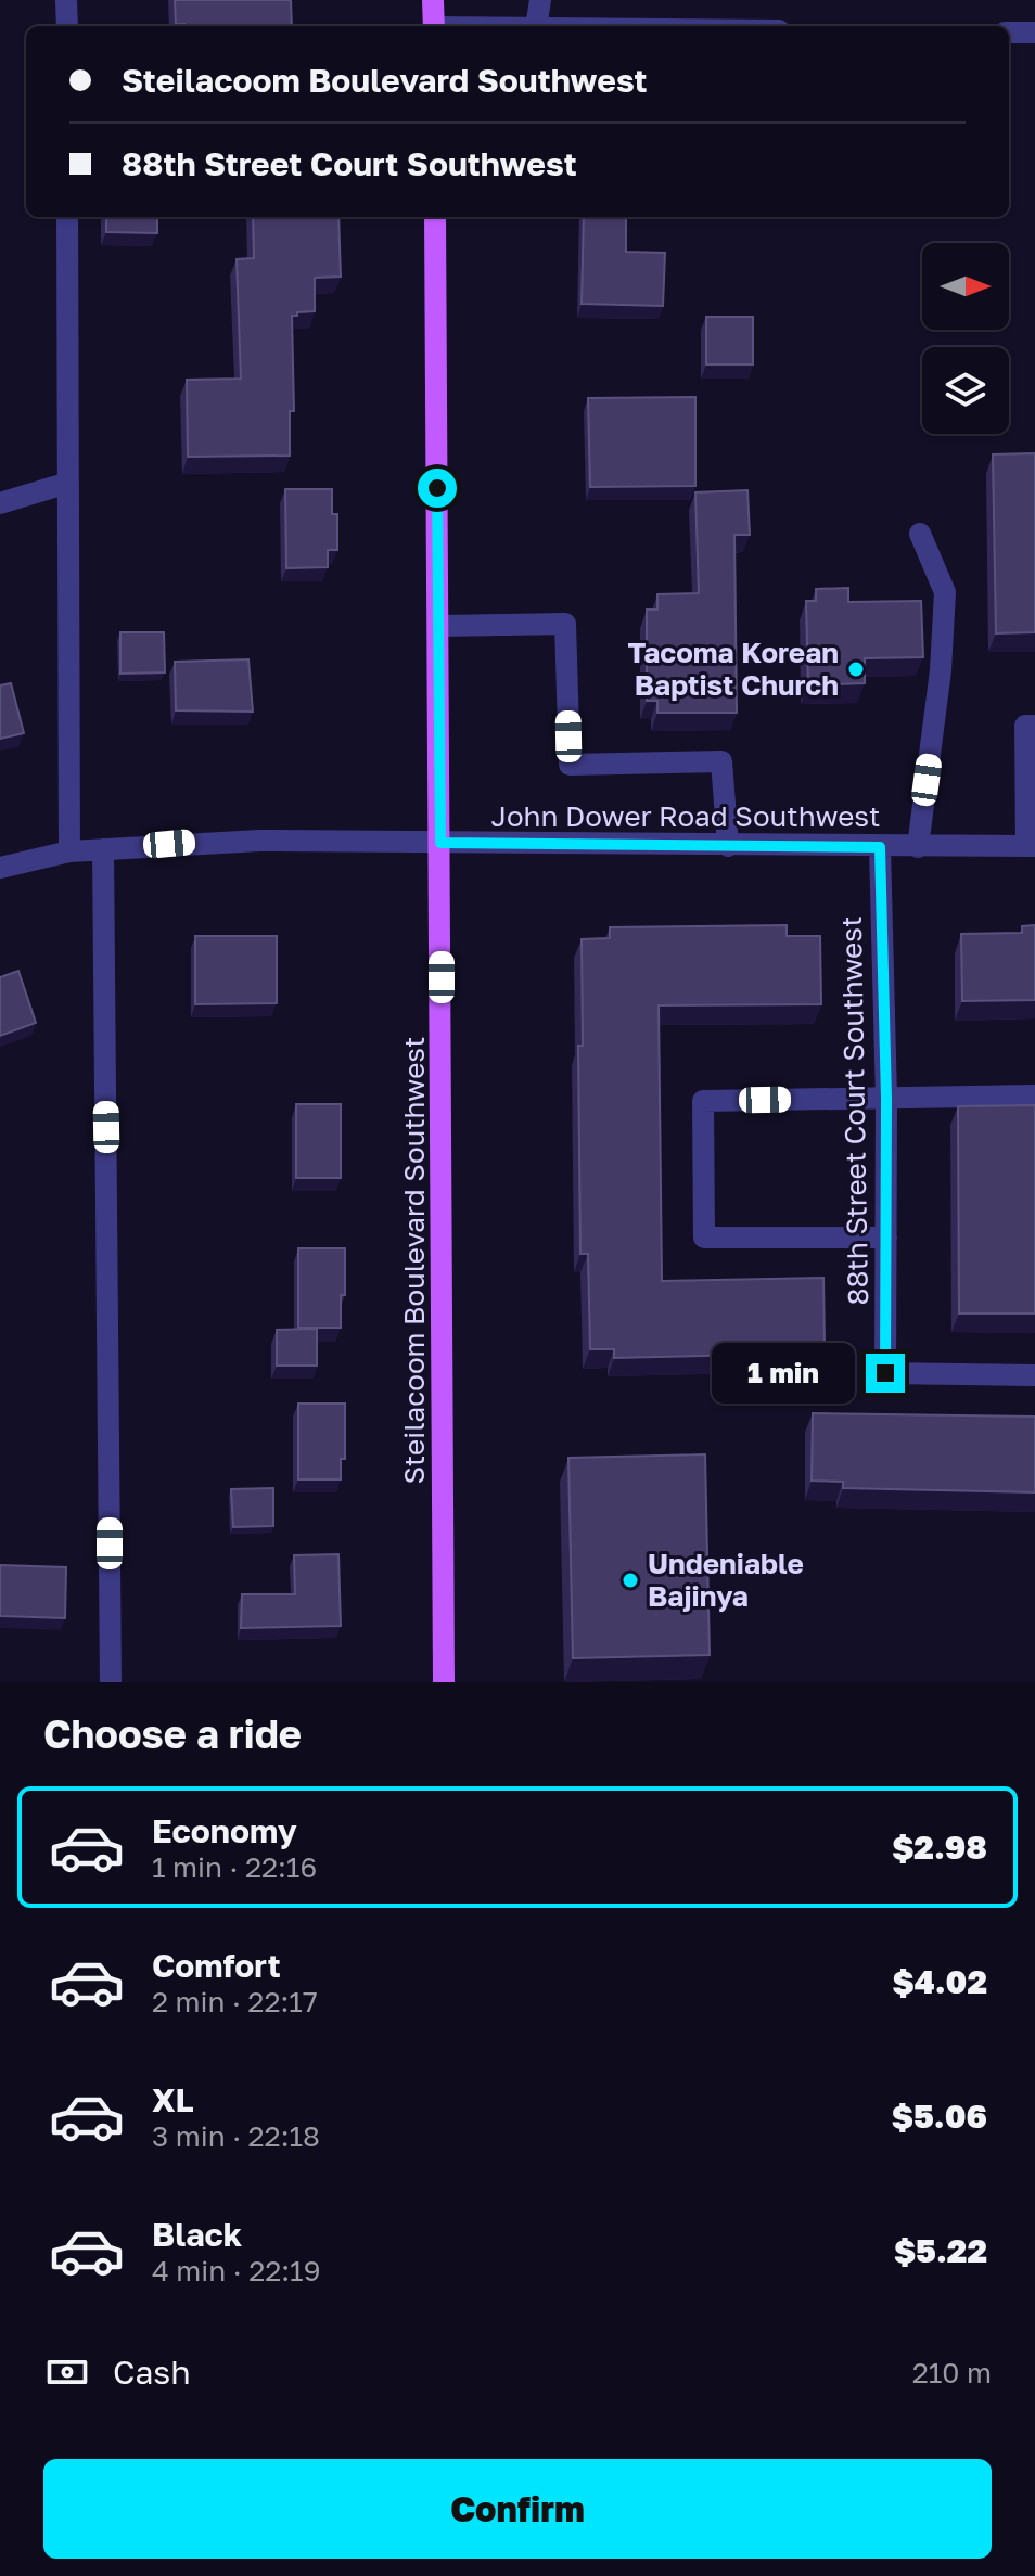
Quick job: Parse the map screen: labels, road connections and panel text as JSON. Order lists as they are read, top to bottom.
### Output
{
  "streets": {
    "main road": ["Steilacoom Boulevard Southwest"],
    "street": ["John Dower Road Southwest", "88th Street Court Southwest"]
  },
  "crossings": [
    ["John Dower Road Southwest", "88th Street Court Southwest"],
    ["John Dower Road Southwest", "Steilacoom Boulevard Southwest"]
  ],
  "places": ["Tacoma Korean Baptist Church", "Undeniable Bajinya"],
  "north": "right",
  "page": {
    "banner": ["Steilacoom Boulevard Southwest", "88th Street Court Southwest"],
    "bubble": "1 min",
    "heading": "Choose a ride",
    "list": [
      {
        "name": "Economy",
        "note": "1 min · 22:16",
        "value": "$2.98"
      },
      {
        "name": "Comfort",
        "note": "2 min · 22:17",
        "value": "$4.02"
      },
      {
        "name": "XL",
        "note": "3 min · 22:18",
        "value": "$5.06"
      },
      {
        "name": "Black",
        "note": "4 min · 22:19",
        "value": "$5.22"
      }
    ],
    "pay": ["Cash", "210 m"],
    "buttons": "Confirm"
  }
}
